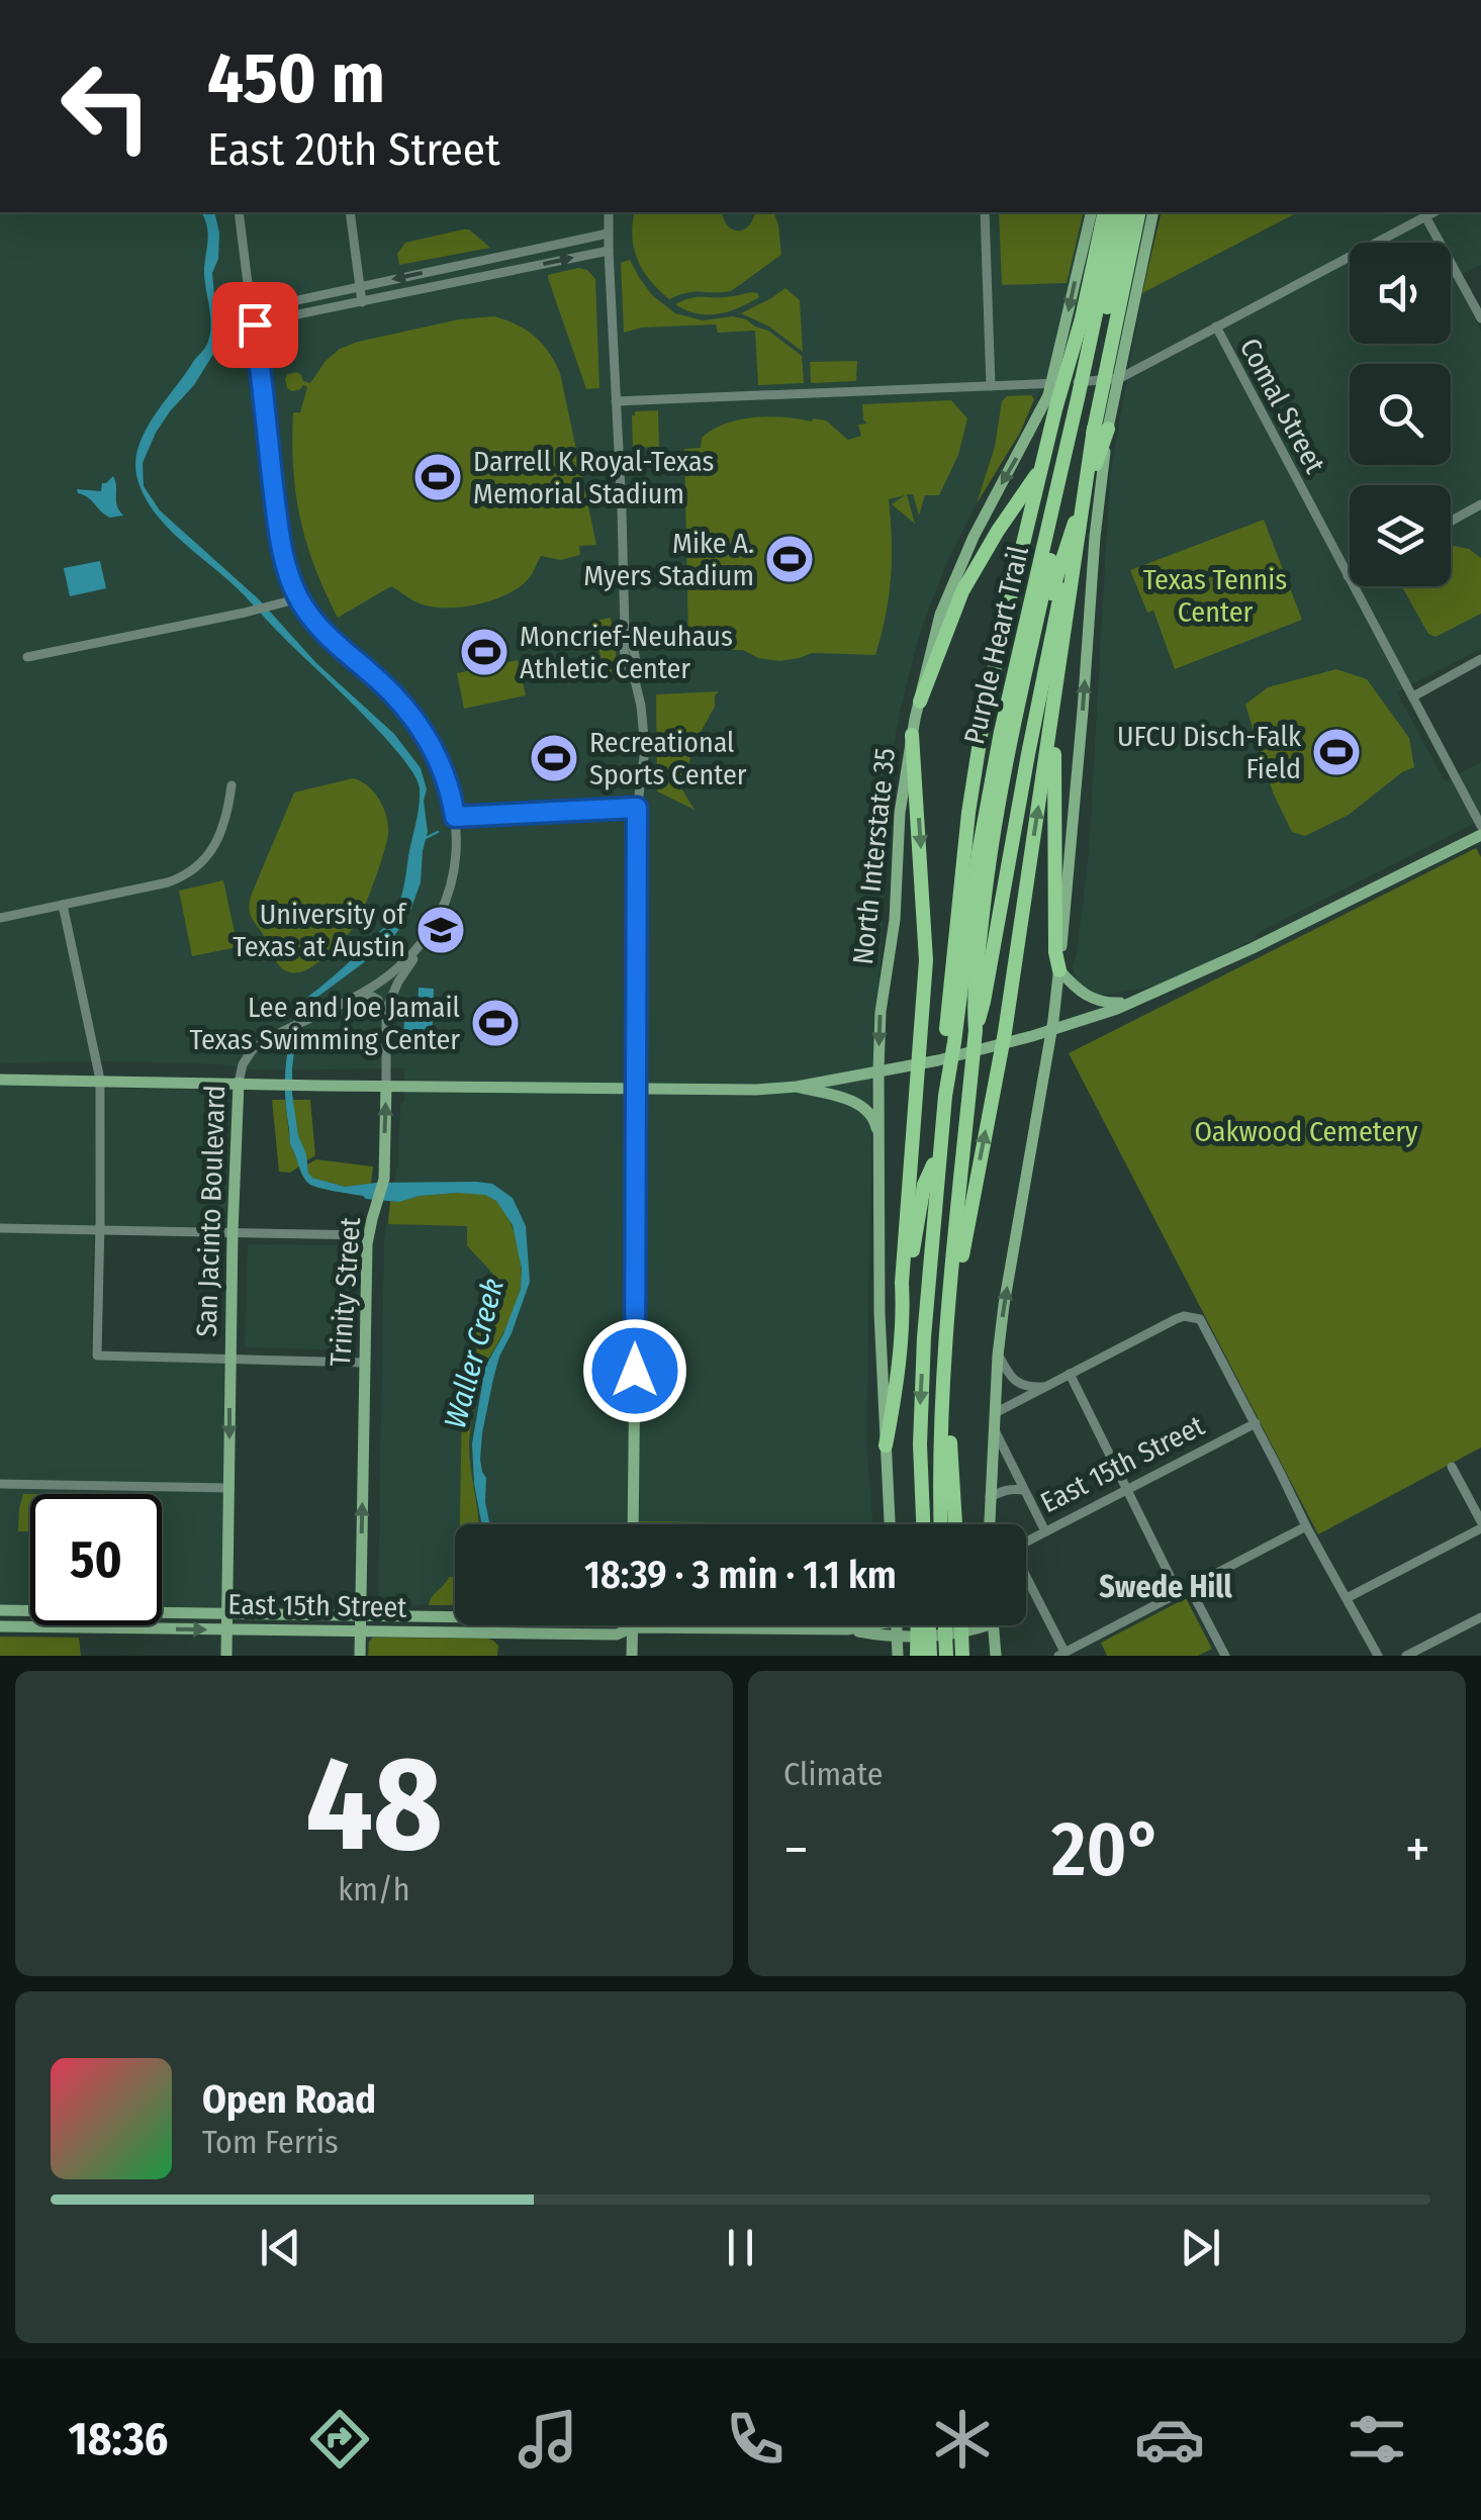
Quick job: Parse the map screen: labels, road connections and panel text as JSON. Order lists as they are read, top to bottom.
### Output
{
  "streets": {
    "highway": ["Purple Heart Trail"],
    "main road": [
      "North Interstate 35",
      "San Jacinto Boulevard",
      "Trinity Street",
      "East 15th Street"
    ],
    "street": ["Comal Street"]
  },
  "crossings": [
    ["San Jacinto Boulevard", "Trinity Street"],
    ["San Jacinto Boulevard", "East 15th Street"],
    ["Trinity Street", "East 15th Street"]
  ],
  "one_way": ["Trinity Street"],
  "districts": ["Swede Hill"],
  "water": ["Waller Creek"],
  "parks": ["Texas Tennis Center", "Oakwood Cemetery"],
  "places": {
    "sports": [
      "Darrell K Royal-Texas Memorial Stadium",
      "Mike A. Myers Stadium",
      "Moncrief-Neuhaus Athletic Center",
      "UFCU Disch-Falk Field",
      "Recreational Sports Center",
      "Lee and Joe Jamail Texas Swimming Center"
    ],
    "school or university": ["University of Texas at Austin"]
  },
  "page": {
    "turn": ["450 m", "East 20th Street"],
    "limit": "50",
    "trip": "18:39 · 3 min · 1.1 km",
    "tile": [
      ["48", "km/h"],
      "Climate"
    ],
    "heat": ["−", "20°", "+"],
    "song": ["Open Road", "Tom Ferris"],
    "tabs": "18:36"
  }
}
